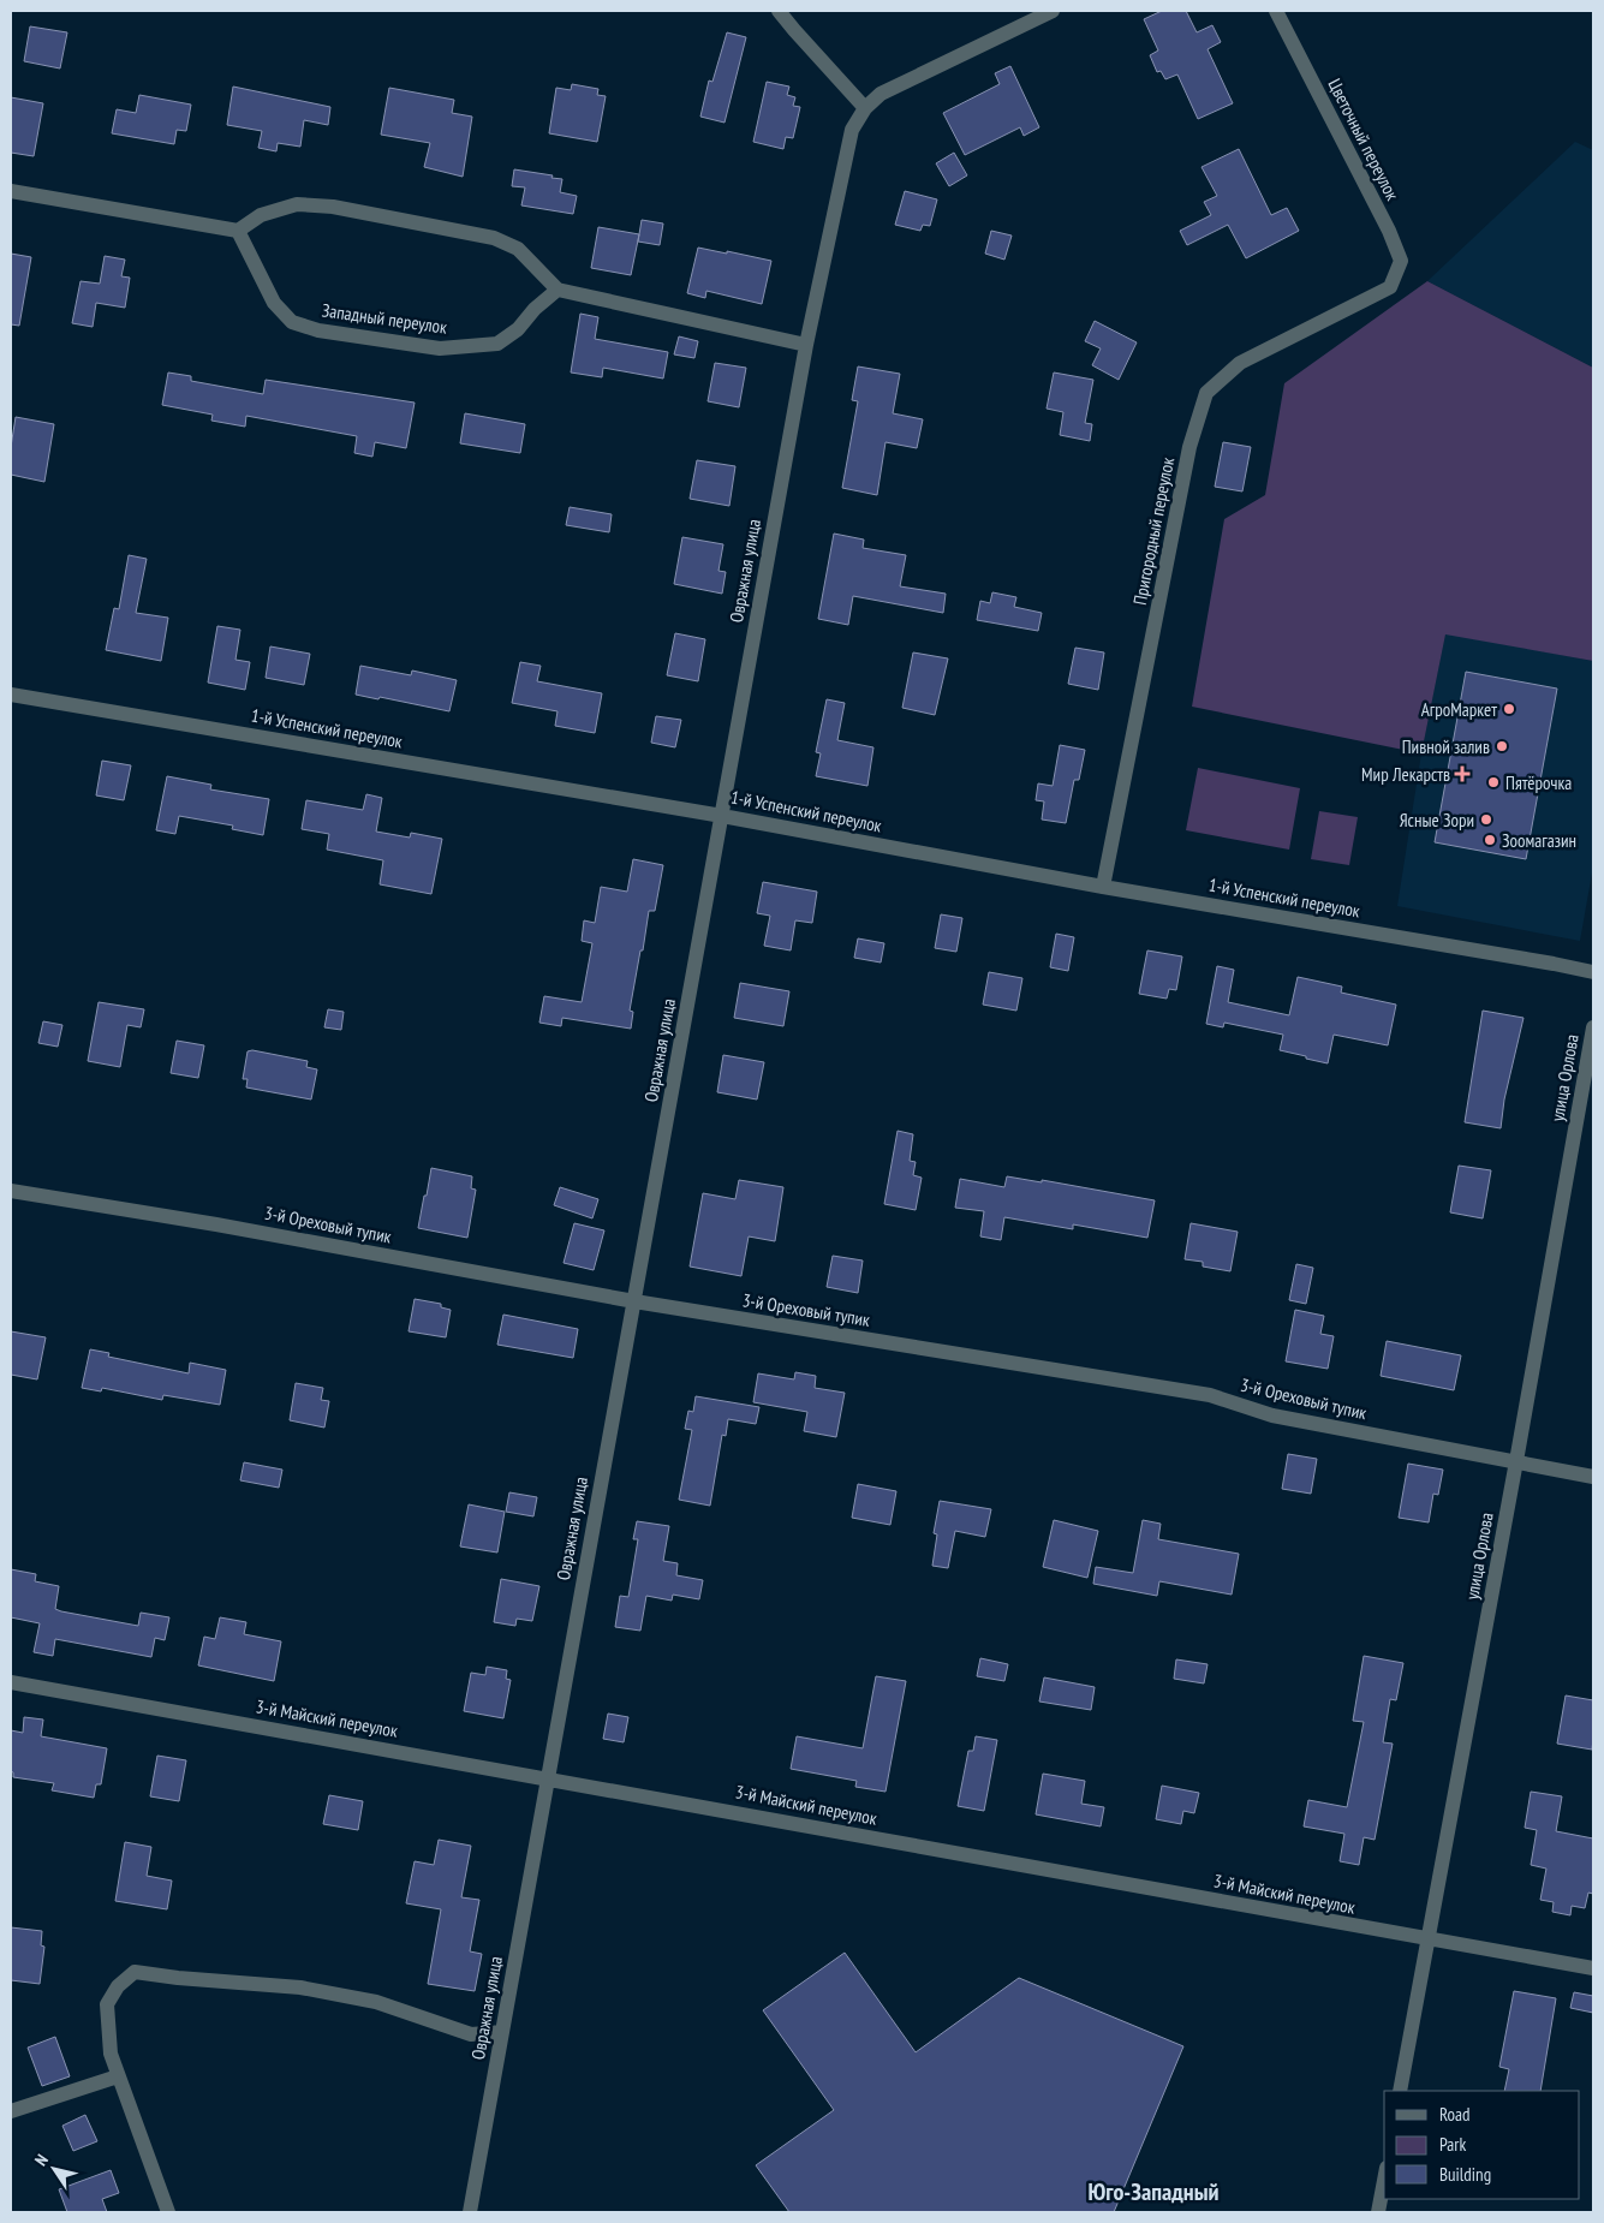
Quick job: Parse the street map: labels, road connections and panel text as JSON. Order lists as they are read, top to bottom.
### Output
{
  "streets": {
    "street": [
      "Цветочный переулок",
      "Западный переулок",
      "Пригородный переулок",
      "Овражная улица",
      "1-й Успенский переулок",
      "улица Орлова",
      "3-й Ореховый тупик",
      "3-й Майский переулок"
    ]
  },
  "crossings": [
    ["Цветочный переулок", "Пригородный переулок"],
    ["Пригородный переулок", "1-й Успенский переулок"],
    ["Овражная улица", "1-й Успенский переулок"],
    ["Овражная улица", "3-й Ореховый тупик"],
    ["Овражная улица", "3-й Майский переулок"],
    ["улица Орлова", "3-й Ореховый тупик"],
    ["улица Орлова", "3-й Майский переулок"]
  ],
  "districts": ["Юго-Западный"],
  "places": {
    "other": [
      "АгроМаркет",
      "Пивной залив",
      "Пятёрочка",
      "Ясные Зори",
      "Зоомагазин"
    ],
    "health": ["Мир Лекарств"]
  },
  "legend": ["Road", "Park", "Building"],
  "north": "top left"
}
